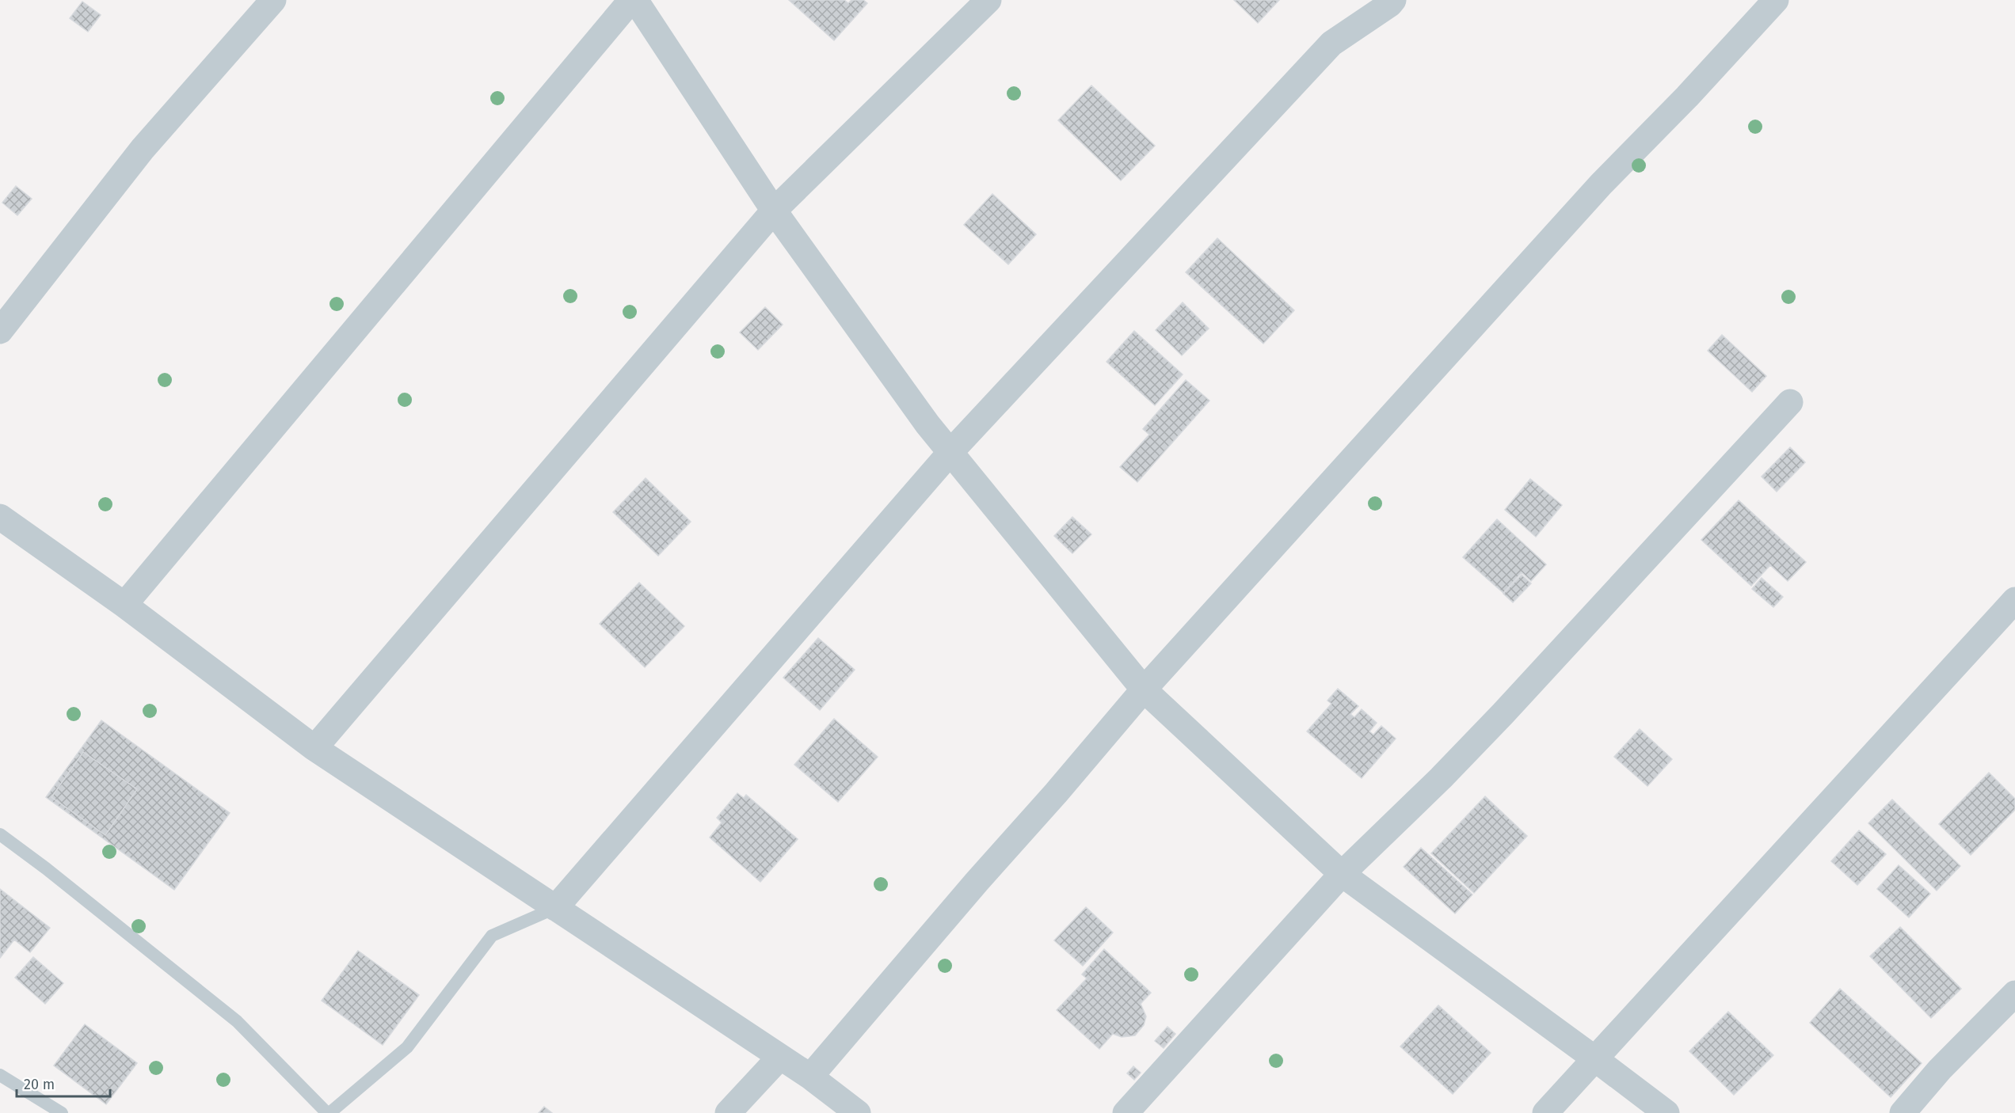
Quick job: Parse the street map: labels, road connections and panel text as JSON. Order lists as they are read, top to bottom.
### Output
{
  "scale_bar": "20 m"
}
